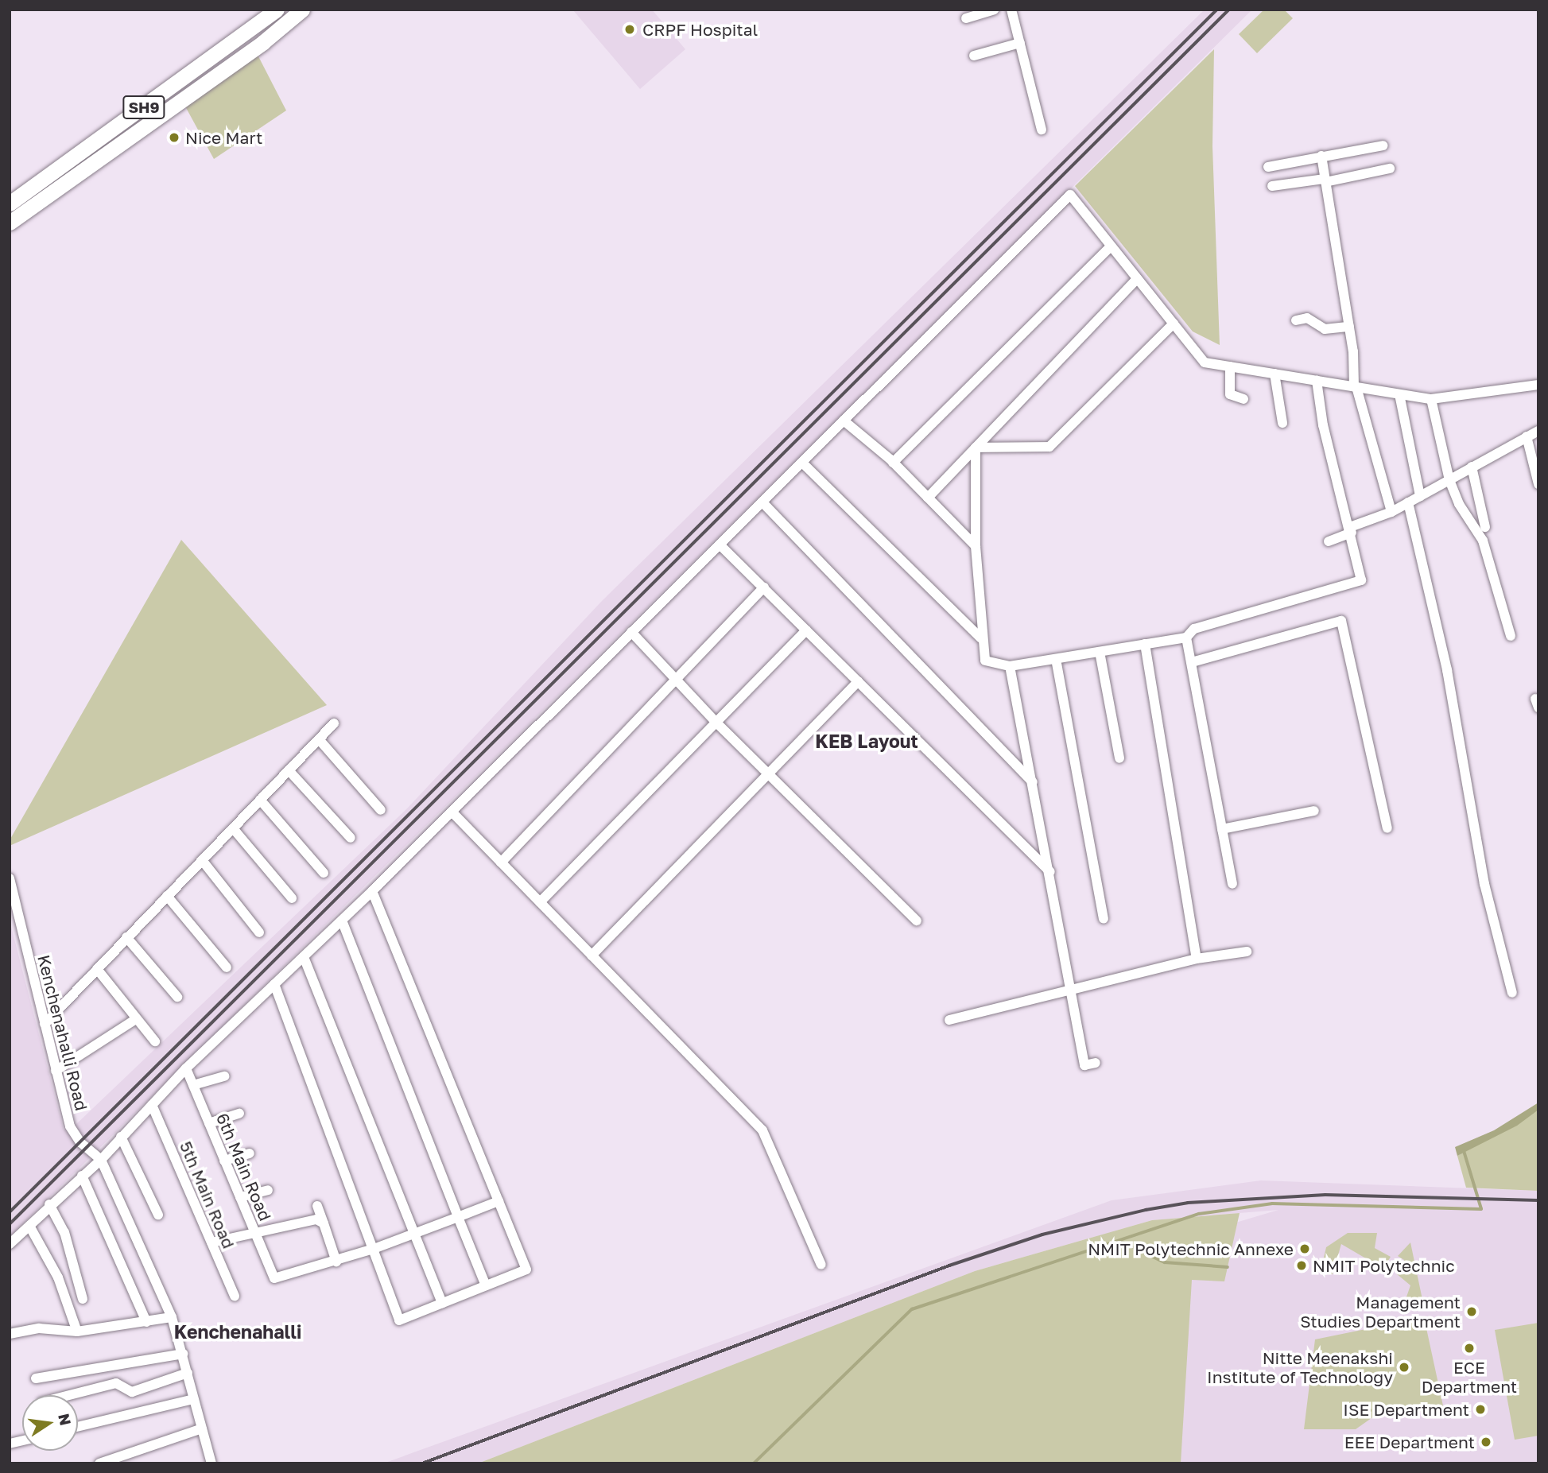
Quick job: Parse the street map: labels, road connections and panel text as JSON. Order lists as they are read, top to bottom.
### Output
{
  "streets": {
    "main road": ["SH9"],
    "street": ["Kenchenahalli Road", "6th Main Road", "5th Main Road"]
  },
  "districts": ["KEB Layout", "Kenchenahalli"],
  "places": [
    "CRPF Hospital",
    "Nice Mart",
    "NMIT Polytechnic Annexe",
    "NMIT Polytechnic",
    "Management Studies Department",
    "ECE Department",
    "Nitte Meenakshi Institute of Technology",
    "ISE Department",
    "EEE Department"
  ],
  "north": "right"
}
